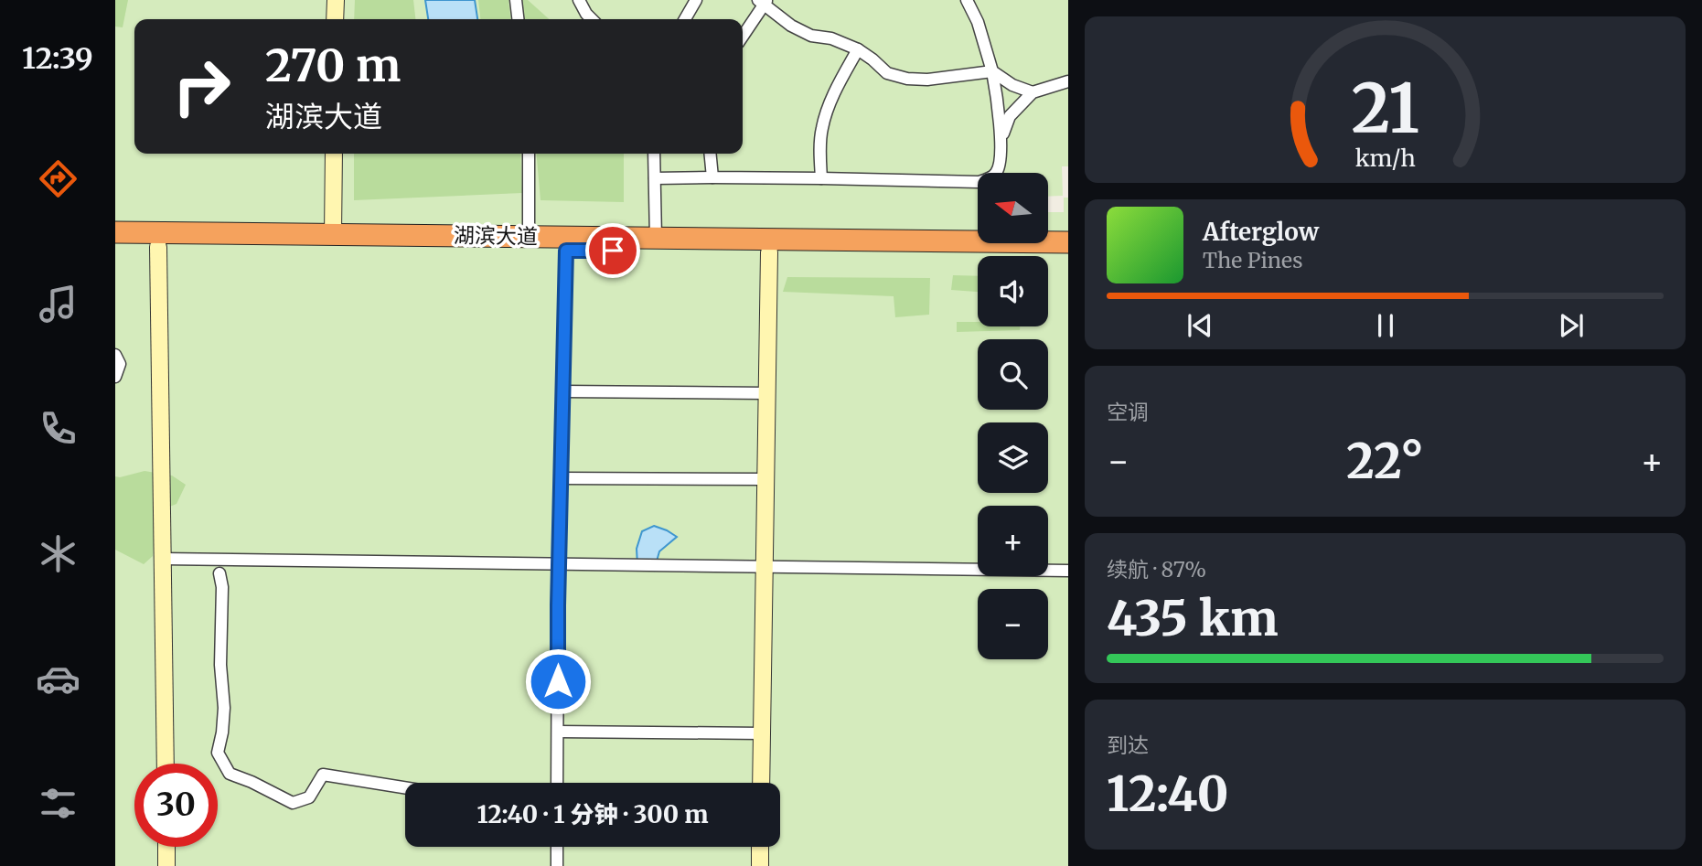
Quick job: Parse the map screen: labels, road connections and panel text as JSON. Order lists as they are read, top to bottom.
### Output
{
  "streets": {
    "highway": ["湖滨大道"]
  },
  "north": "left",
  "page": {
    "tabs": "12:39",
    "turn": ["270 m", "湖滨大道"],
    "map_buttons": ["+", "−"],
    "song": ["Afterglow", "The Pines"],
    "tile": [
      "空调",
      ["续航 · 87%", "435 km"],
      ["到达", "12:40"]
    ],
    "heat": ["−", "22°", "+"],
    "limit": "30",
    "trip": "12:40 · 1 分钟 · 300 m",
    "gauge": ["21", "km/h"]
  }
}
